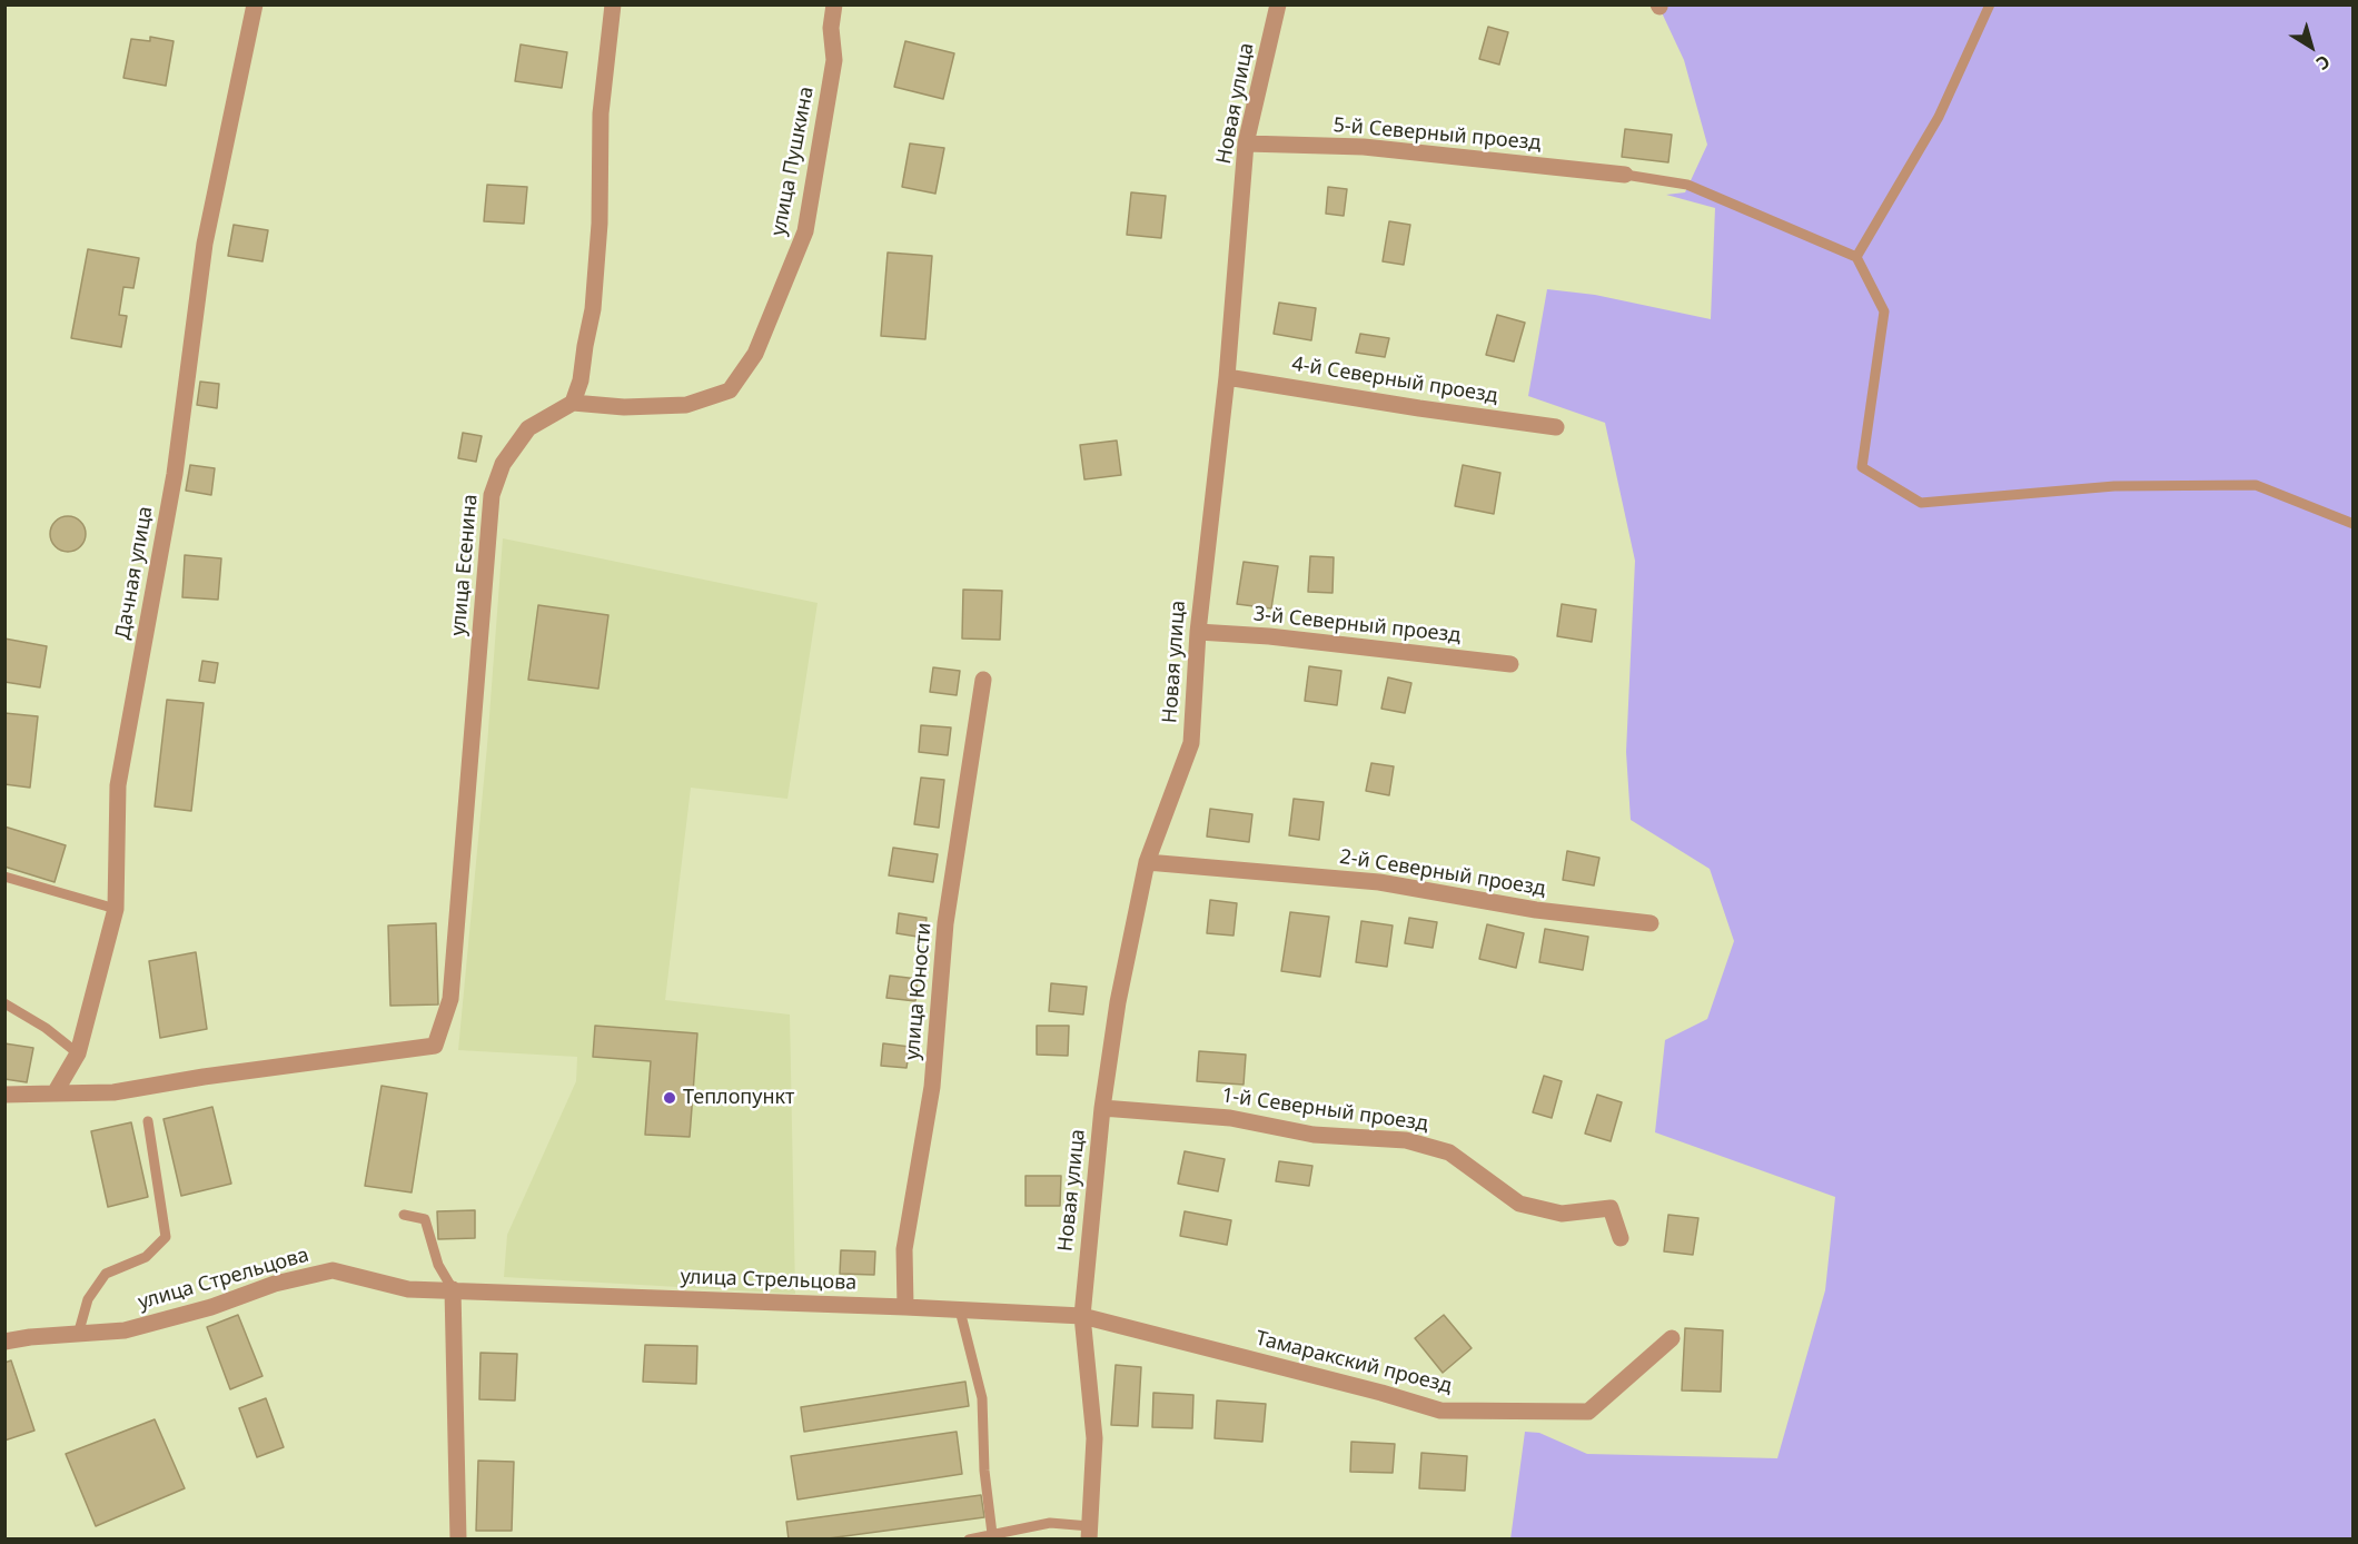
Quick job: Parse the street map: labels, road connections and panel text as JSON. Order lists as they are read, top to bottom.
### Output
{
  "streets": {
    "street": [
      "Новая улица",
      "5-й Северный проезд",
      "улица Пушкина",
      "4-й Северный проезд",
      "улица Есенина",
      "Дачная улица",
      "3-й Северный проезд",
      "2-й Северный проезд",
      "улица Юности",
      "1-й Северный проезд",
      "улица Стрельцова",
      "Тамаракский проезд"
    ]
  },
  "crossings": [
    ["Новая улица", "5-й Северный проезд"],
    ["Новая улица", "4-й Северный проезд"],
    ["Новая улица", "3-й Северный проезд"],
    ["Новая улица", "2-й Северный проезд"],
    ["Новая улица", "1-й Северный проезд"],
    ["Новая улица", "улица Стрельцова"],
    ["Новая улица", "Тамаракский проезд"],
    ["улица Пушкина", "улица Есенина"],
    ["улица Есенина", "Дачная улица"],
    ["улица Юности", "улица Стрельцова"],
    ["улица Стрельцова", "Тамаракский проезд"]
  ],
  "places": ["Теплопункт"],
  "north": "bottom right"
}
